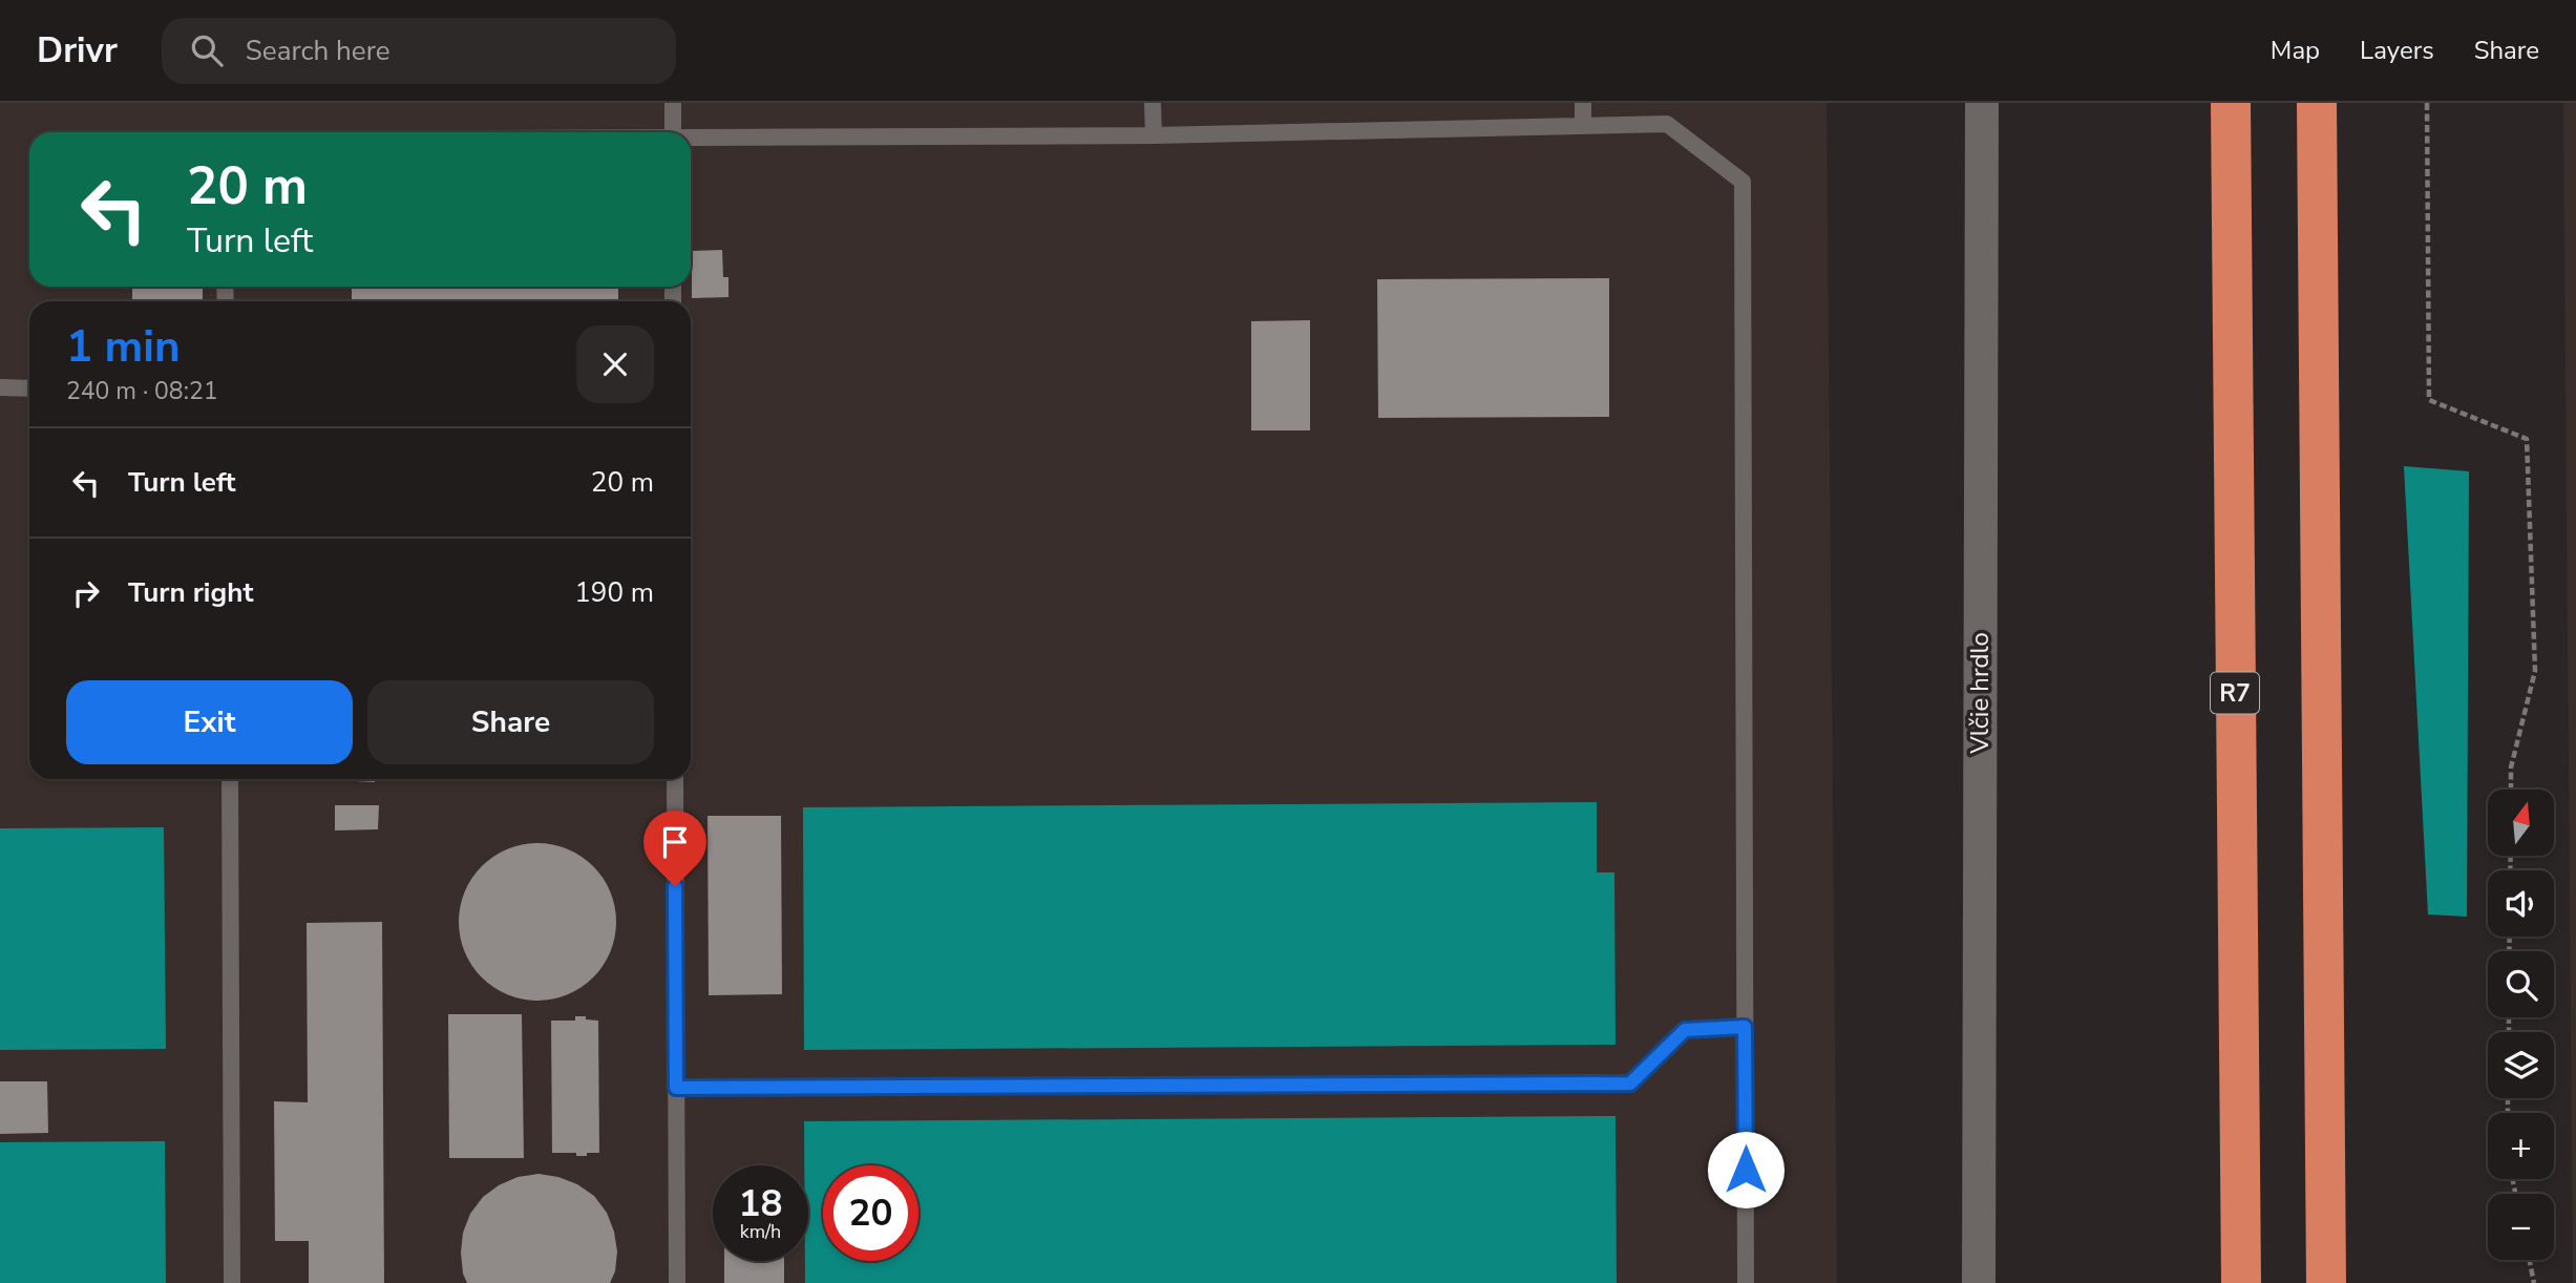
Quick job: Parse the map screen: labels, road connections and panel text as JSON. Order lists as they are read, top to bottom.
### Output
{
  "streets": {
    "highway": ["R7"],
    "street": ["Vlčie hrdlo"]
  },
  "north": "top",
  "page": {
    "header": "Drivr",
    "search": "Search here",
    "nav": ["Map", "Layers", "Share"],
    "turn": ["20 m", "Turn left"],
    "heading": ["1 min", "240 m · 08:21"],
    "list": [
      {
        "name": "Turn left",
        "value": "20 m"
      },
      {
        "name": "Turn right",
        "value": "190 m"
      }
    ],
    "buttons": ["Exit", "Share"],
    "map_buttons": ["+", "−"],
    "speed": "18 km/h",
    "limit": "20"
  }
}
